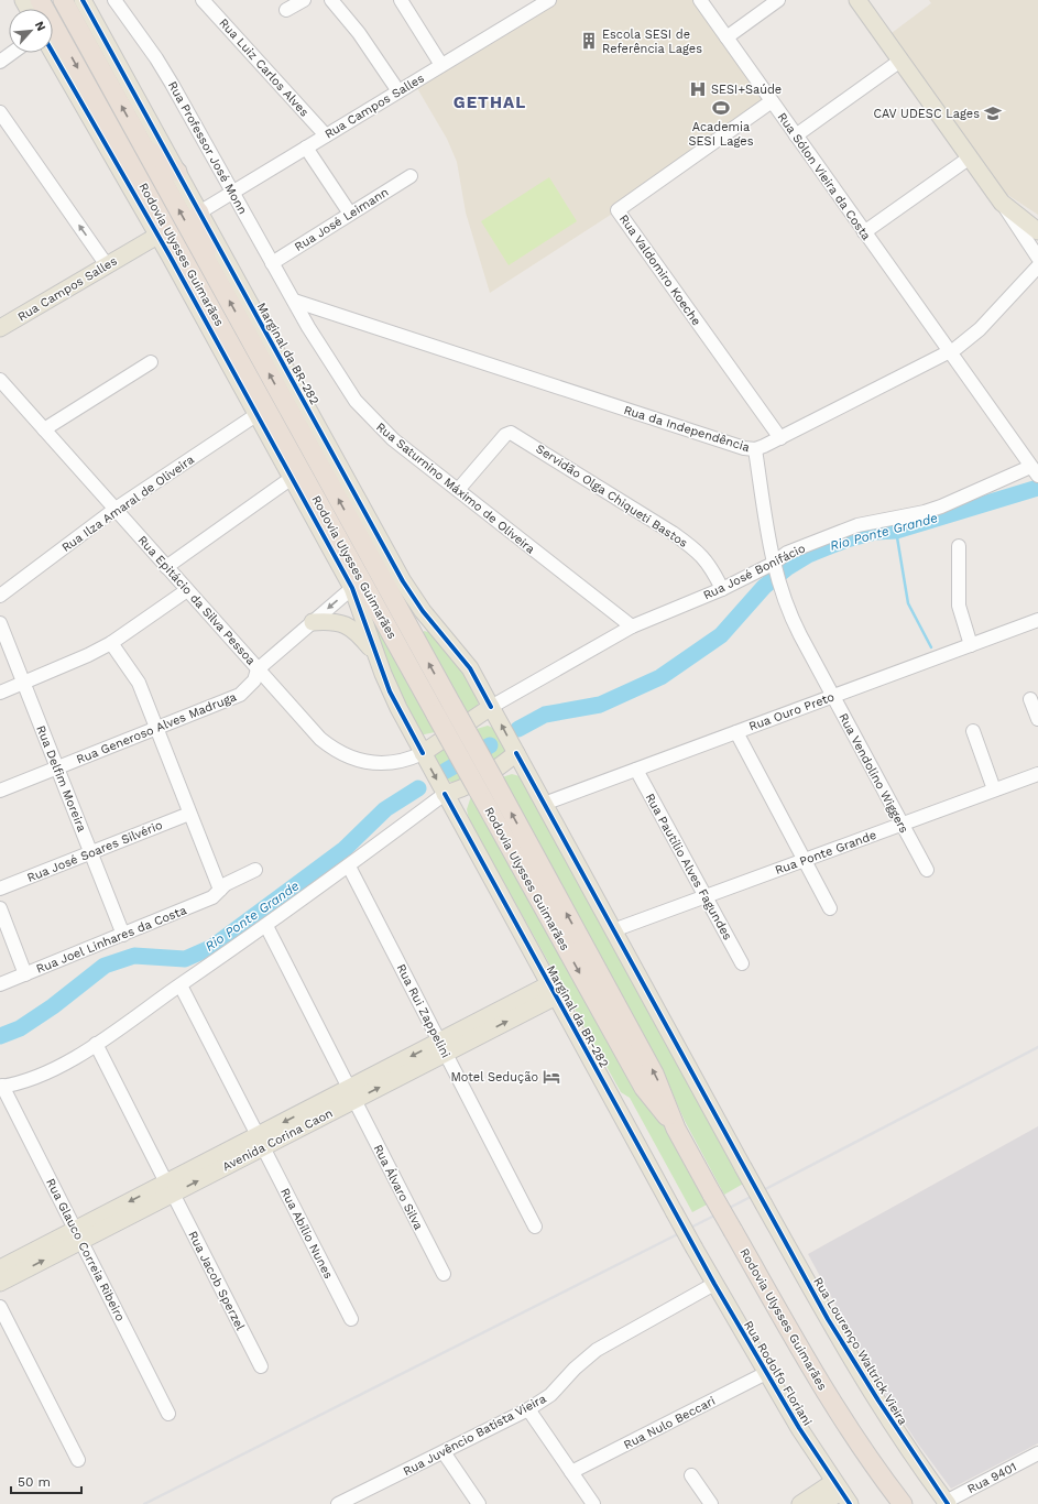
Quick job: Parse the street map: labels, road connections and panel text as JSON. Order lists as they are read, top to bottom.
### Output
{
  "streets": {
    "highway": ["Rodovia Ulysses Guimarães"],
    "main road": [
      "Rua Campos Salles",
      "Marginal da BR-282",
      "Avenida Corina Caon",
      "Rua Lourenço Waltrick Vieira",
      "Rua Rodolfo Floriani"
    ],
    "street": [
      "Rua Luiz Carlos Alves",
      "Rua Professor José Monn",
      "Rua Sólon Vieira da Costa",
      "Rua José Leimann",
      "Rua Valdomiro Koeche",
      "Rua da Independência",
      "Rua Saturnino Máximo de Oliveira",
      "Servidão Olga Chiqueti Bastos",
      "Rua Ilza Amaral de Oliveira",
      "Rua José Bonifácio",
      "Rua Epitácio da Silva Pessoa",
      "Rua Ouro Preto",
      "Rua Generoso Alves Madruga",
      "Rua Vendolino Wiggers",
      "Rua Delfim Moreira",
      "Rua José Soares Silvério",
      "Rua Ponte Grande",
      "Rua Pautílio Alves Fagundes",
      "Rua Joel Linhares da Costa",
      "Rua Rui Zappelini",
      "Rua Álvaro Silva",
      "Rua Abílio Nunes",
      "Rua Glauco Correia Ribeiro",
      "Rua Jacob Sperzel",
      "Rua Nulo Beccari",
      "Rua Juvêncio Batista Vieira",
      "Rua 9401"
    ]
  },
  "crossings": [
    ["Rua Luiz Carlos Alves", "Rua Campos Salles"],
    ["Rua Campos Salles", "Rua Professor José Monn"],
    ["Rua Campos Salles", "Marginal da BR-282"],
    ["Rua Professor José Monn", "Rua José Leimann"],
    ["Rua Professor José Monn", "Rua da Independência"],
    ["Rua Professor José Monn", "Rua Saturnino Máximo de Oliveira"],
    ["Rua Sólon Vieira da Costa", "Rua Valdomiro Koeche"],
    ["Rua Sólon Vieira da Costa", "Rua da Independência"],
    ["Rua Sólon Vieira da Costa", "Rua José Bonifácio"],
    ["Rua Valdomiro Koeche", "Rua da Independência"],
    ["Marginal da BR-282", "Rua Ilza Amaral de Oliveira"],
    ["Marginal da BR-282", "Rua José Bonifácio"],
    ["Marginal da BR-282", "Rua Epitácio da Silva Pessoa"],
    ["Marginal da BR-282", "Rua Ouro Preto"],
    ["Marginal da BR-282", "Rua Generoso Alves Madruga"],
    ["Marginal da BR-282", "Rua Ponte Grande"],
    ["Marginal da BR-282", "Avenida Corina Caon"],
    ["Marginal da BR-282", "Rua Lourenço Waltrick Vieira"],
    ["Marginal da BR-282", "Rua Rodolfo Floriani"],
    ["Rua da Independência", "Rua Saturnino Máximo de Oliveira"],
    ["Rua da Independência", "Rua Vendolino Wiggers"],
    ["Rua Saturnino Máximo de Oliveira", "Servidão Olga Chiqueti Bastos"],
    ["Rua Saturnino Máximo de Oliveira", "Rua José Bonifácio"],
    ["Servidão Olga Chiqueti Bastos", "Rua José Bonifácio"],
    ["Rua Ilza Amaral de Oliveira", "Rua Epitácio da Silva Pessoa"],
    ["Rua José Bonifácio", "Rua Vendolino Wiggers"],
    ["Rua Epitácio da Silva Pessoa", "Rua Generoso Alves Madruga"],
    ["Rua Ouro Preto", "Rua Vendolino Wiggers"],
    ["Rua Ouro Preto", "Rua Pautílio Alves Fagundes"],
    ["Rua Generoso Alves Madruga", "Rua Delfim Moreira"],
    ["Rua Vendolino Wiggers", "Rua Ponte Grande"],
    ["Rua Delfim Moreira", "Rua José Soares Silvério"],
    ["Rua Delfim Moreira", "Rua Joel Linhares da Costa"],
    ["Rua Ponte Grande", "Rua Pautílio Alves Fagundes"],
    ["Rua Rui Zappelini", "Avenida Corina Caon"],
    ["Avenida Corina Caon", "Rua Álvaro Silva"],
    ["Avenida Corina Caon", "Rua Abílio Nunes"],
    ["Avenida Corina Caon", "Rua Glauco Correia Ribeiro"],
    ["Avenida Corina Caon", "Rua Jacob Sperzel"],
    ["Rua Lourenço Waltrick Vieira", "Rua 9401"],
    ["Rua Rodolfo Floriani", "Rua Nulo Beccari"],
    ["Rua Rodolfo Floriani", "Rua Juvêncio Batista Vieira"]
  ],
  "districts": ["GETHAL"],
  "water": ["Rio Ponte Grande"],
  "places": {
    "building": ["Escola SESI de Referência Lages"],
    "hospital": ["SESI+Saúde"],
    "sports": ["Academia SESI Lages"],
    "school or university": ["CAV UDESC Lages"],
    "hotel": ["Motel Sedução"]
  },
  "scale_bar": "50 m",
  "north": "top right"
}
